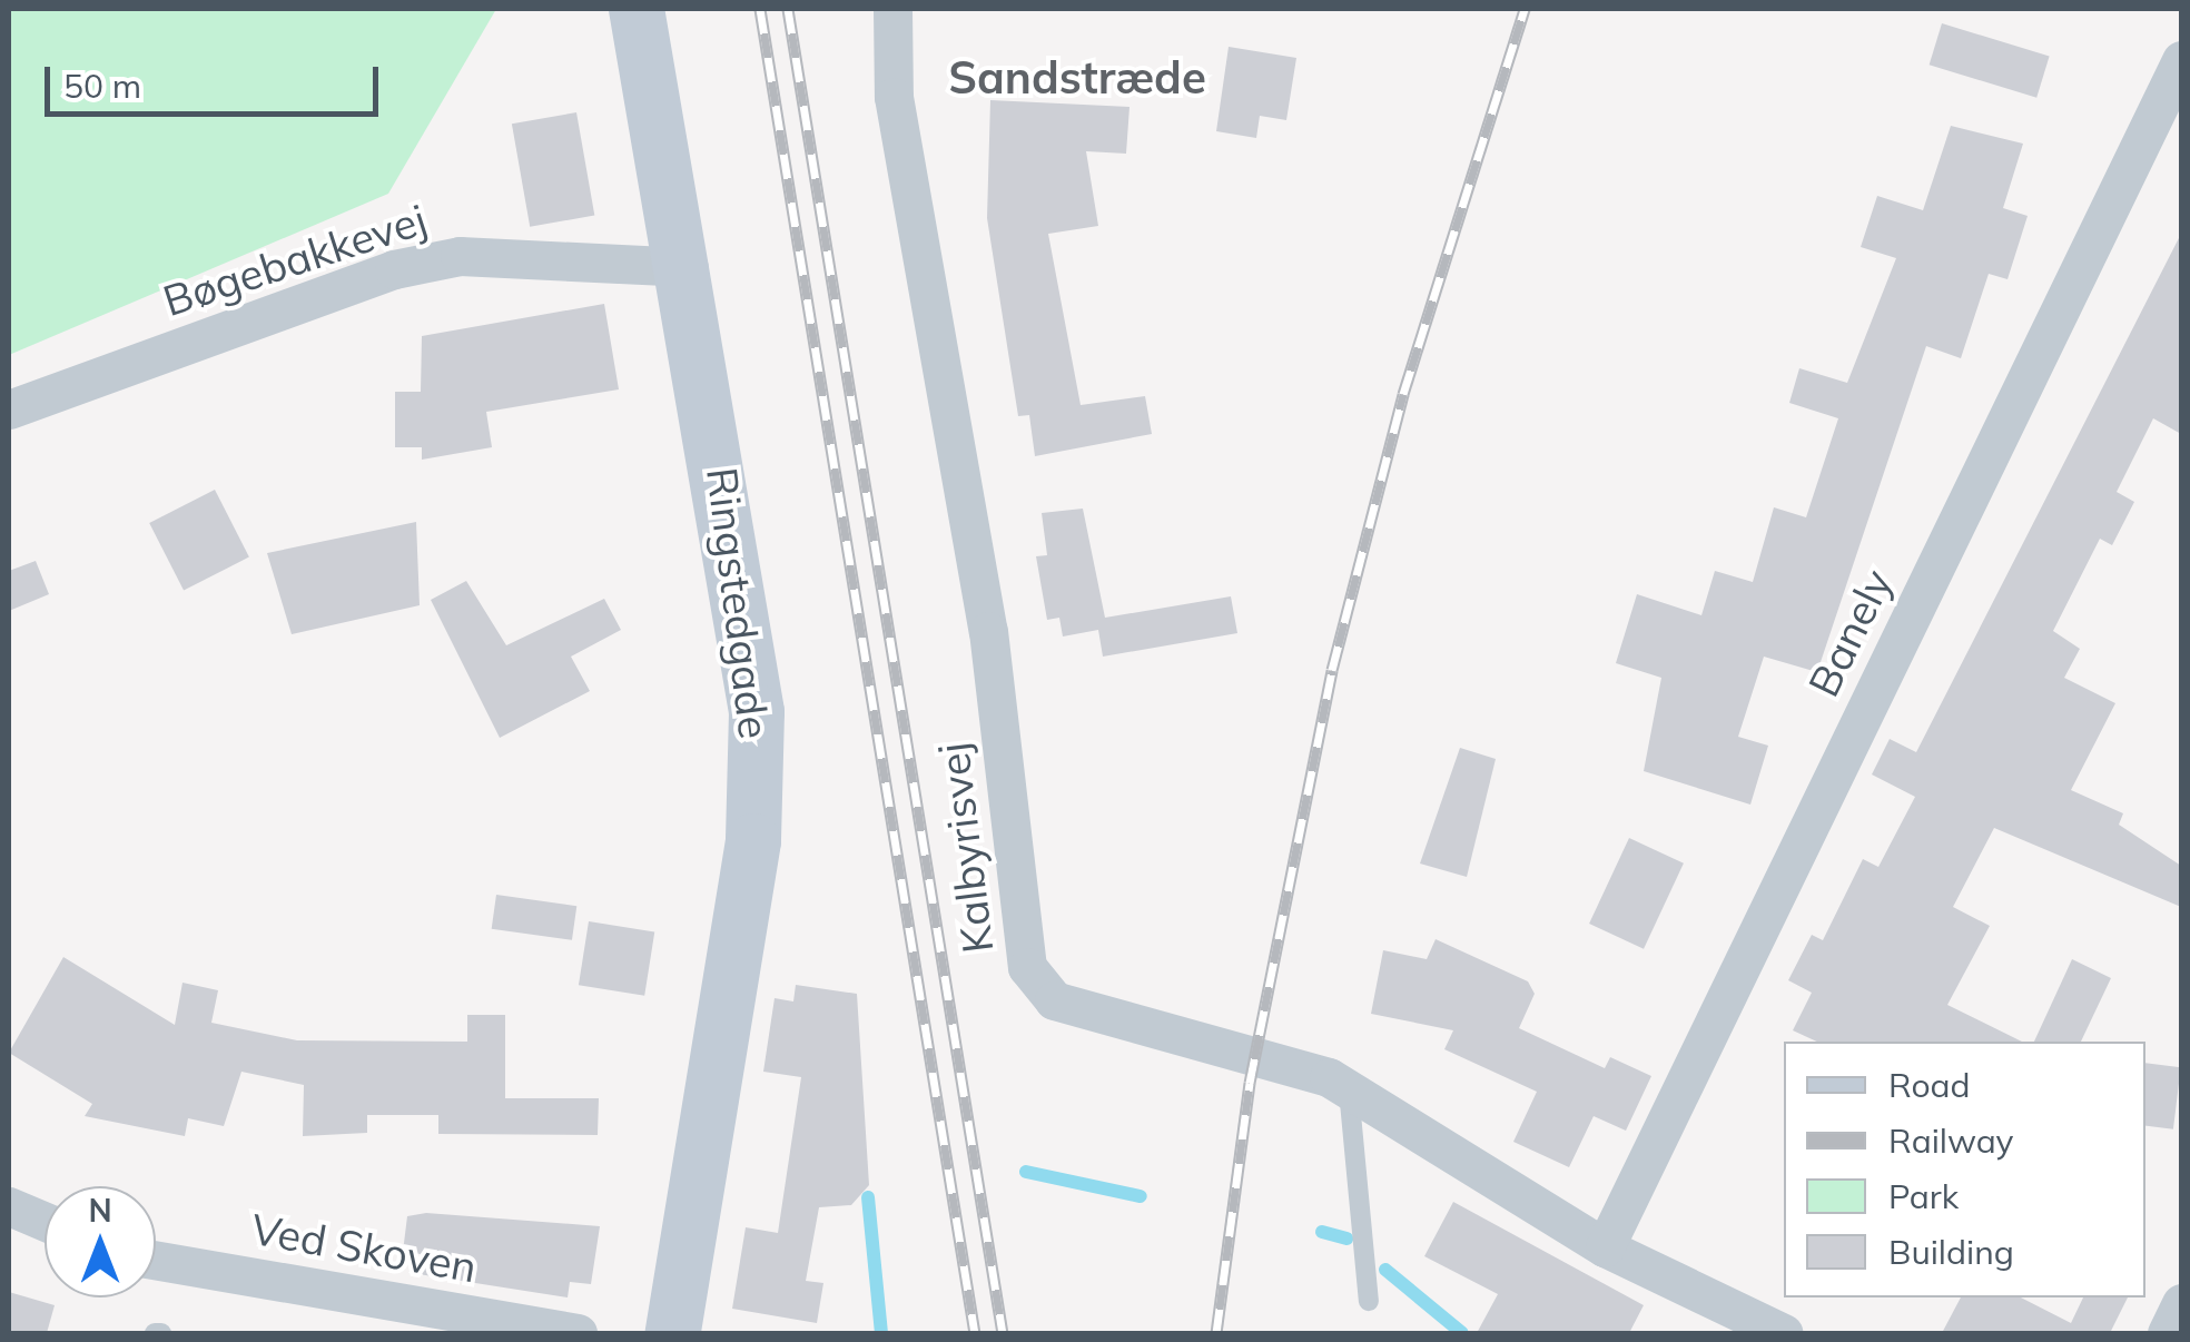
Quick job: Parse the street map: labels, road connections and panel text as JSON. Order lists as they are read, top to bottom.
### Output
{
  "streets": {
    "street": [
      "Bøgebakkevej",
      "Ringstedgade",
      "Banely",
      "Kalbyrisvej",
      "Ved Skoven"
    ]
  },
  "crossings": [
    ["Bøgebakkevej", "Ringstedgade"],
    ["Banely", "Kalbyrisvej"]
  ],
  "districts": ["Sandstræde"],
  "legend": [
    "Road",
    "Railway",
    "Park",
    "Building"
  ],
  "scale_bar": "50 m",
  "north": "top"
}
